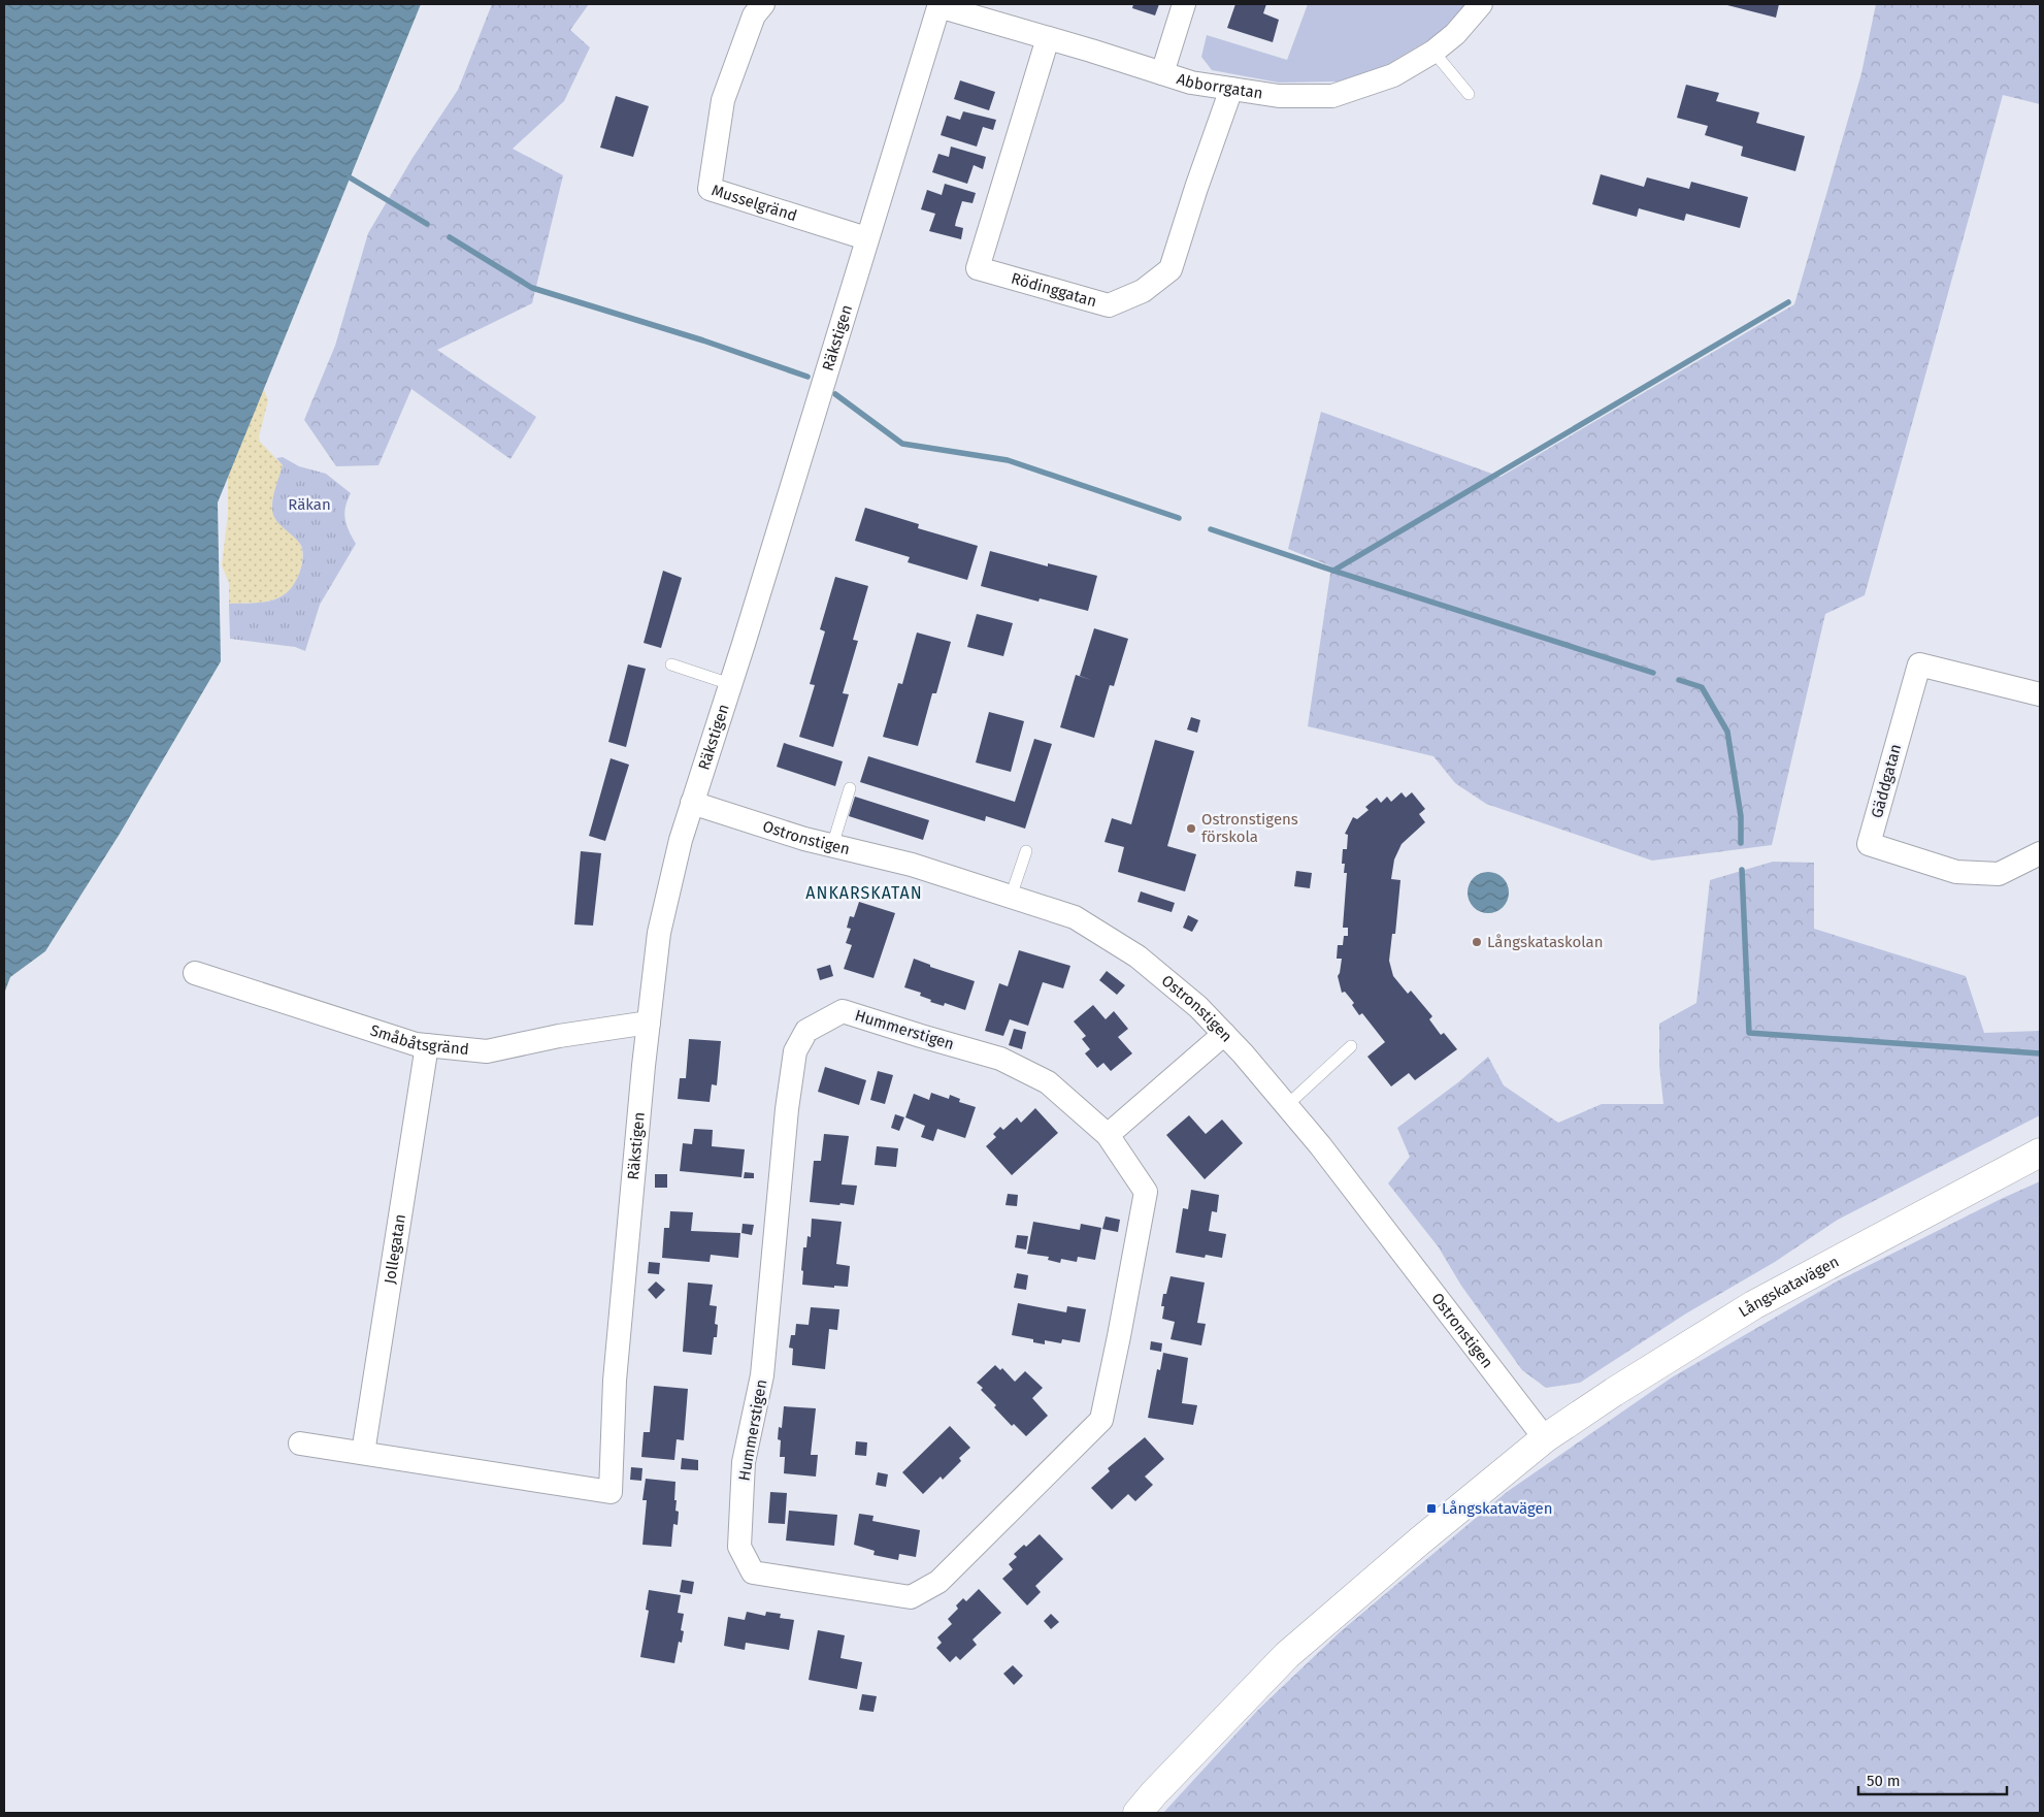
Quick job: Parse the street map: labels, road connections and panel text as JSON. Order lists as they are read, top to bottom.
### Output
{
  "streets": {
    "street": [
      "Abborrgatan",
      "Musselgränd",
      "Rödinggatan",
      "Räkstigen",
      "Gäddgatan",
      "Ostronstigen",
      "Hummerstigen",
      "Småbåtsgränd",
      "Jollegatan",
      "Långskatavägen"
    ]
  },
  "crossings": [
    ["Abborrgatan", "Rödinggatan"],
    ["Abborrgatan", "Räkstigen"],
    ["Musselgränd", "Räkstigen"],
    ["Räkstigen", "Ostronstigen"],
    ["Räkstigen", "Småbåtsgränd"],
    ["Räkstigen", "Jollegatan"],
    ["Ostronstigen", "Långskatavägen"],
    ["Småbåtsgränd", "Jollegatan"]
  ],
  "districts": ["ANKARSKATAN"],
  "parks": ["Räkan"],
  "places": {
    "other": ["Ostronstigens förskola", "Långskataskolan"],
    "transit": ["Långskatavägen"]
  },
  "scale_bar": "50 m"
}
